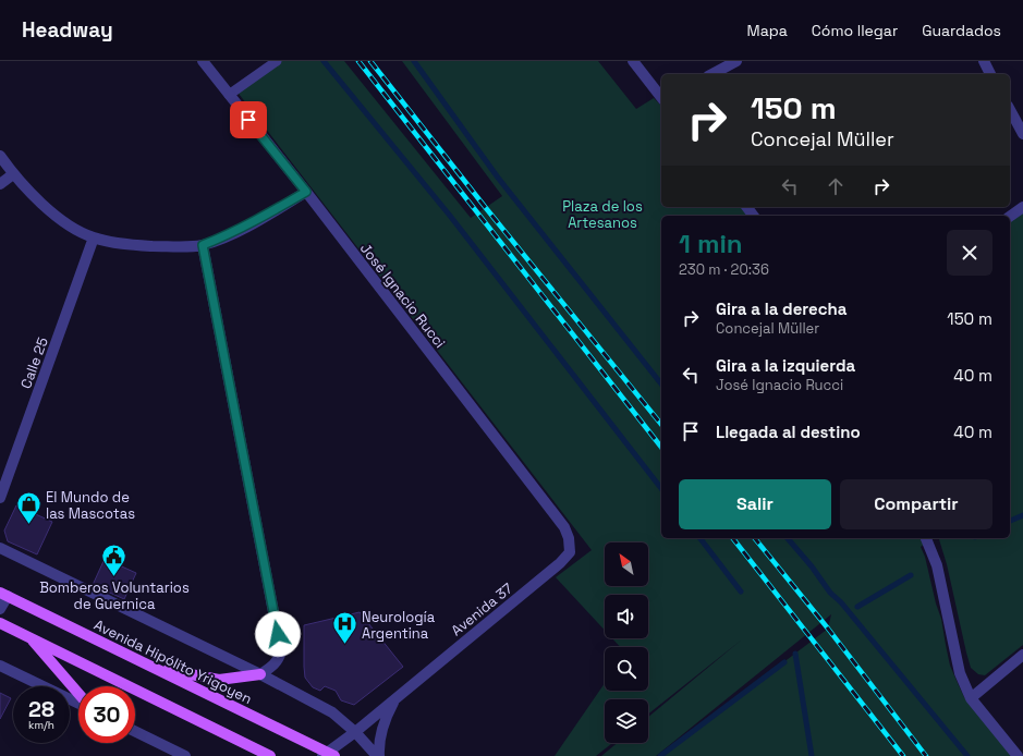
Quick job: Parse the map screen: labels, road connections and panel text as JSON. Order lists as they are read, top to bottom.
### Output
{
  "streets": {
    "main road": ["Avenida Hipólito Yrigoyen"],
    "street": ["José Ignacio Rucci", "Calle 25", "Avenida 37"]
  },
  "crossings": [
    ["José Ignacio Rucci", "Avenida 37"],
    ["Avenida 37", "Avenida Hipólito Yrigoyen"]
  ],
  "parks": ["Plaza de los Artesanos"],
  "places": {
    "shop": ["El Mundo de las Mascotas"],
    "public building": ["Bomberos Voluntarios de Guernica"],
    "hospital": ["Neurología Argentina"]
  },
  "north": "top left",
  "page": {
    "header": "Headway",
    "nav": ["Mapa", "Cómo llegar", "Guardados"],
    "turn": ["150 m", "Concejal Müller"],
    "heading": ["1 min", "230 m · 20:36"],
    "list": [
      {
        "name": "Gira a la derecha",
        "note": "Concejal Müller",
        "value": "150 m"
      },
      {
        "name": "Gira a la izquierda",
        "note": "José Ignacio Rucci",
        "value": "40 m"
      },
      {
        "name": "Llegada al destino",
        "value": "40 m"
      }
    ],
    "buttons": ["Salir", "Compartir"],
    "speed": "28 km/h",
    "limit": "30"
  }
}
